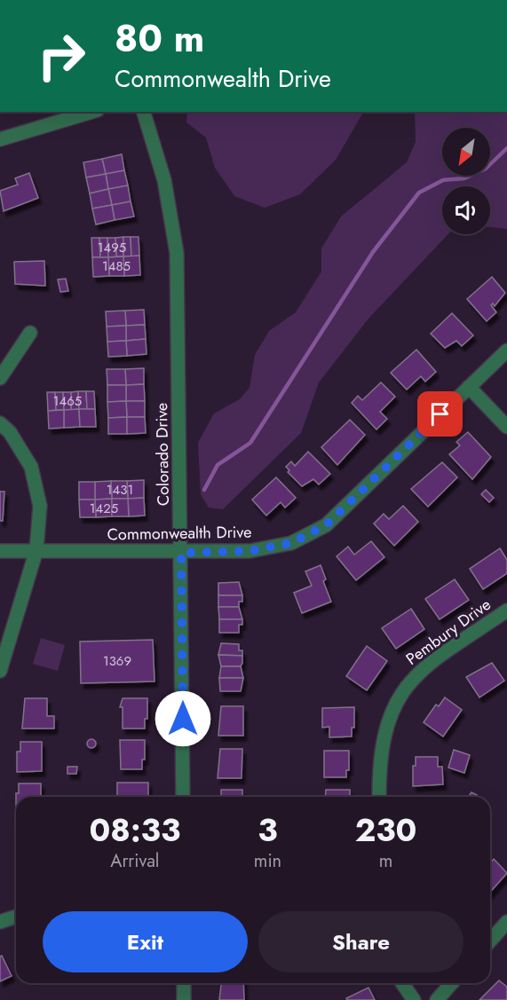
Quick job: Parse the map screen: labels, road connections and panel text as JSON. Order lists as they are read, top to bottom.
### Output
{
  "streets": {
    "street": ["Colorado Drive", "Commonwealth Drive", "Pembury Drive"]
  },
  "crossings": [
    ["Colorado Drive", "Commonwealth Drive"]
  ],
  "house_numbers": [
    "1495",
    "1485",
    "1465",
    "1431",
    "1425",
    "1369"
  ],
  "north": "bottom left",
  "page": {
    "turn": ["80 m", "Commonwealth Drive"],
    "eta": [
      "08:33",
      "Arrival",
      "3",
      "min",
      "230",
      "m"
    ],
    "buttons": ["Exit", "Share"]
  }
}
